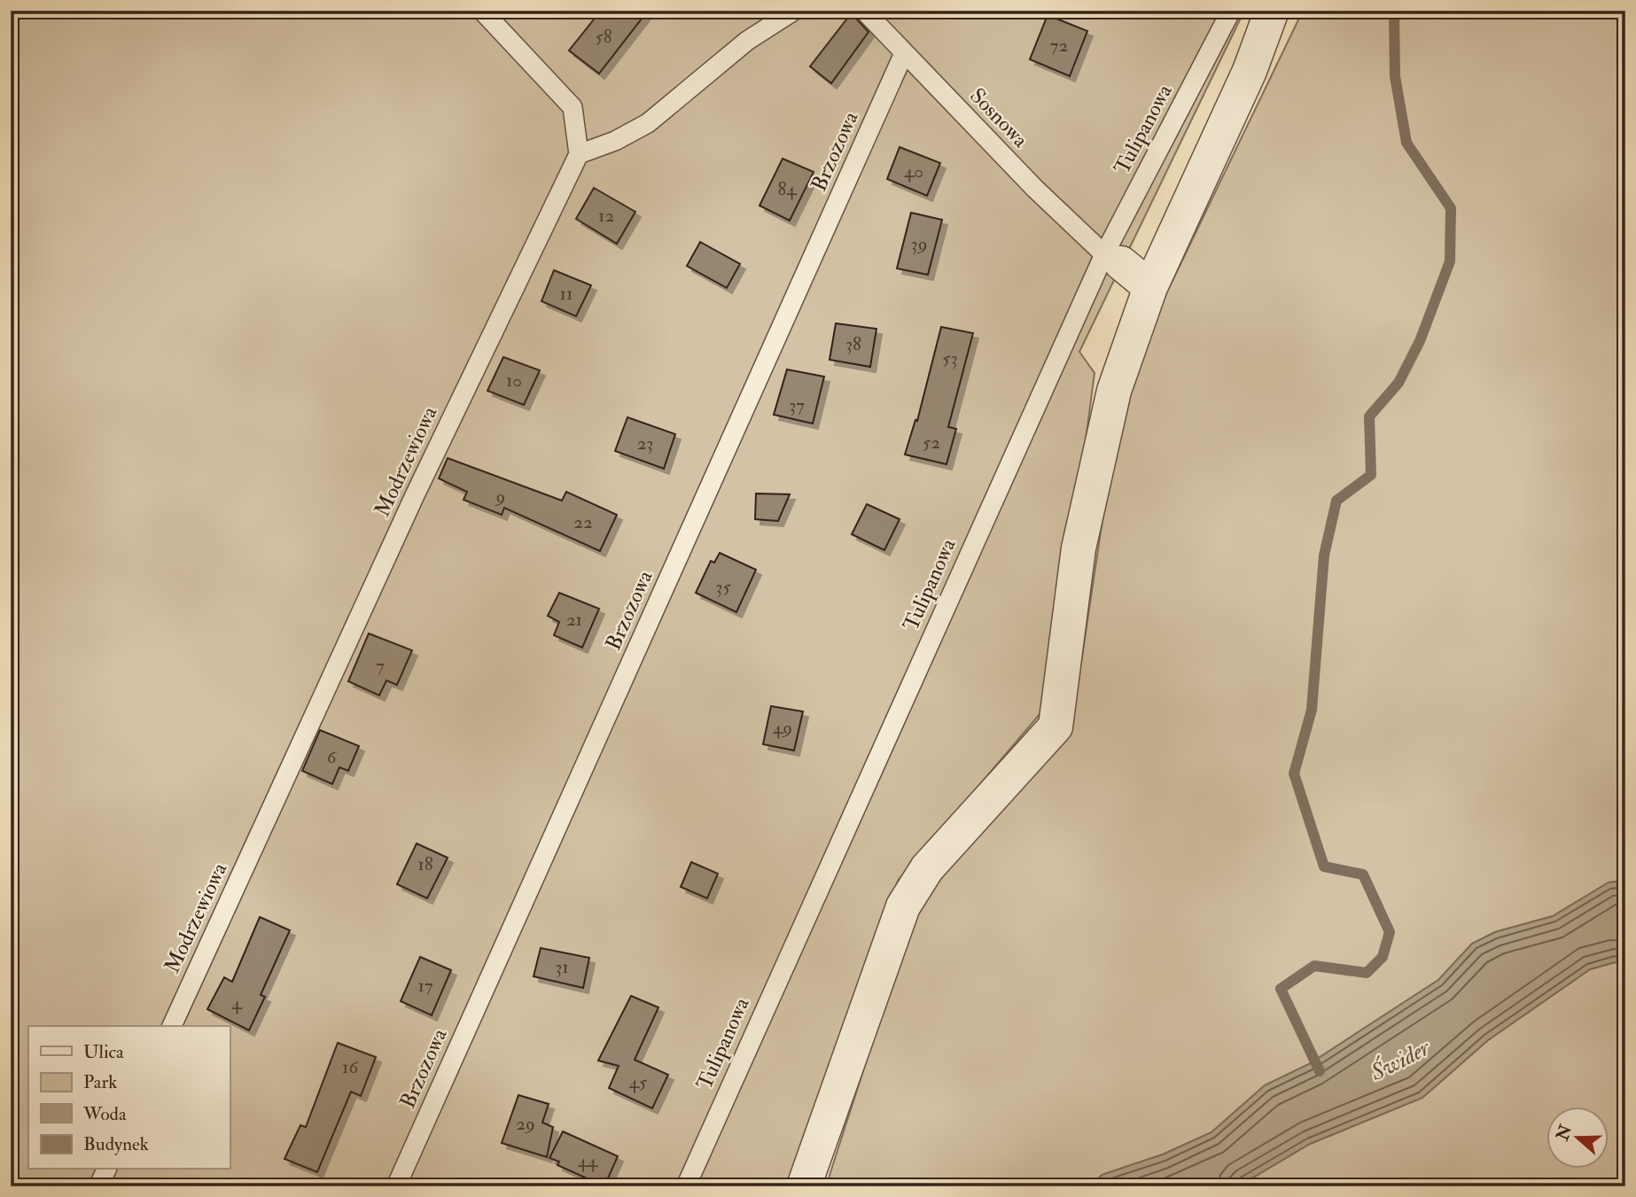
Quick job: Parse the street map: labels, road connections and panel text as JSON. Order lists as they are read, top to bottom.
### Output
{
  "streets": {
    "lane": [
      "Sosnowa",
      "Tulipanowa",
      "Brzozowa",
      "Modrzewiowa"
    ]
  },
  "crossings": [
    ["Sosnowa", "Tulipanowa"],
    ["Sosnowa", "Brzozowa"]
  ],
  "water": ["Świder"],
  "house_numbers": [
    "58",
    "72",
    "40",
    "84",
    "12",
    "39",
    "11",
    "38",
    "53",
    "10",
    "37",
    "52",
    "23",
    "9",
    "22",
    "35",
    "21",
    "7",
    "49",
    "6",
    "18",
    "31",
    "17",
    "4",
    "16",
    "45",
    "29",
    "44"
  ],
  "legend": [
    "Ulica",
    "Park",
    "Woda",
    "Budynek"
  ],
  "north": "left"
}
